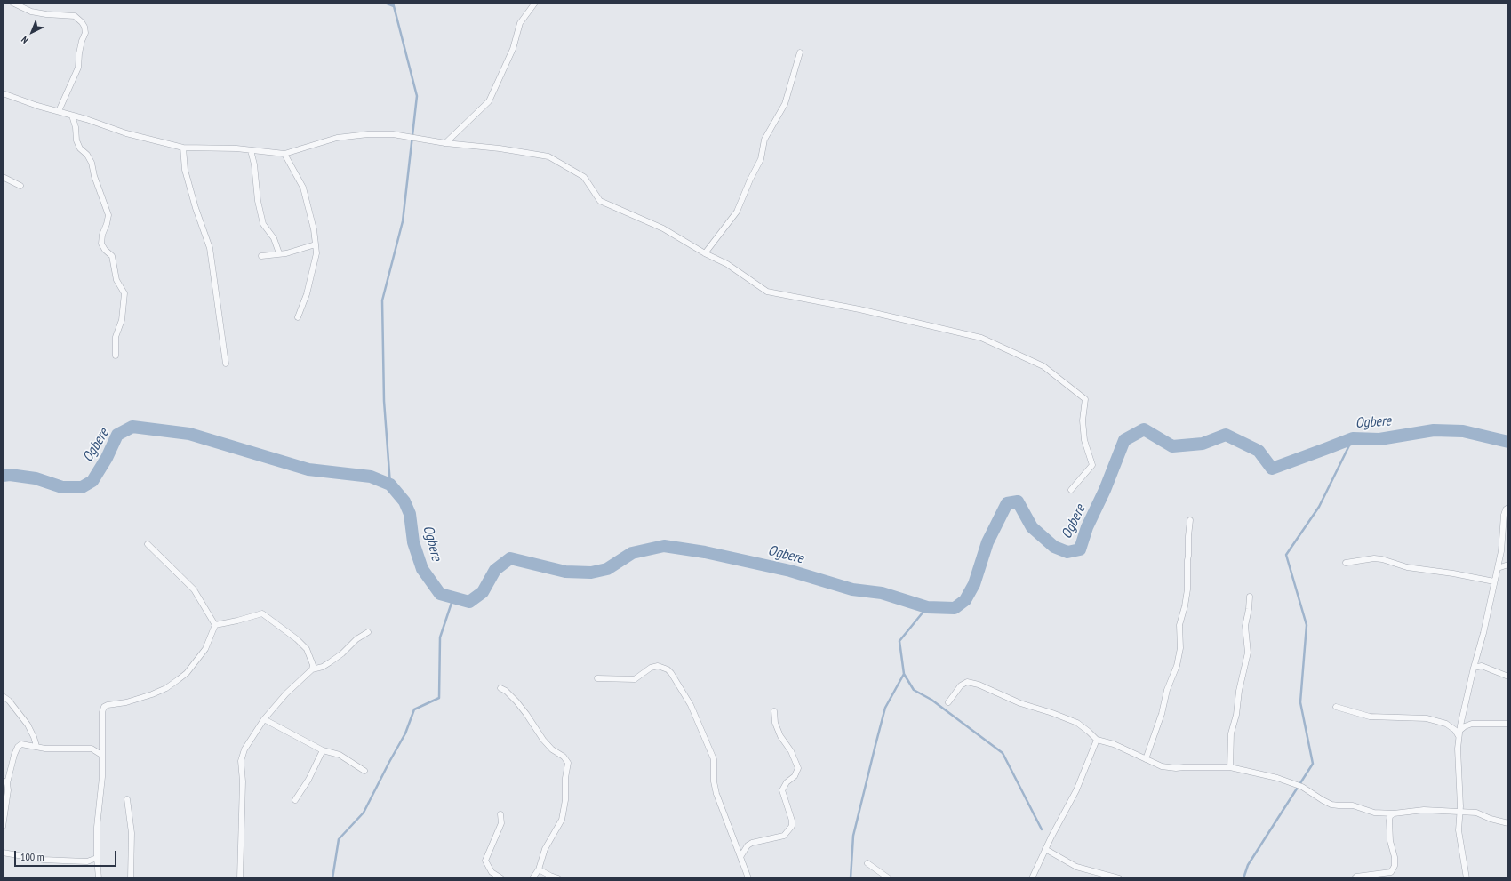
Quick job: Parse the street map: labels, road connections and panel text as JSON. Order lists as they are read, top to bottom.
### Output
{
  "water": ["Ogbere"],
  "scale_bar": "100 m",
  "north": "bottom left"
}
